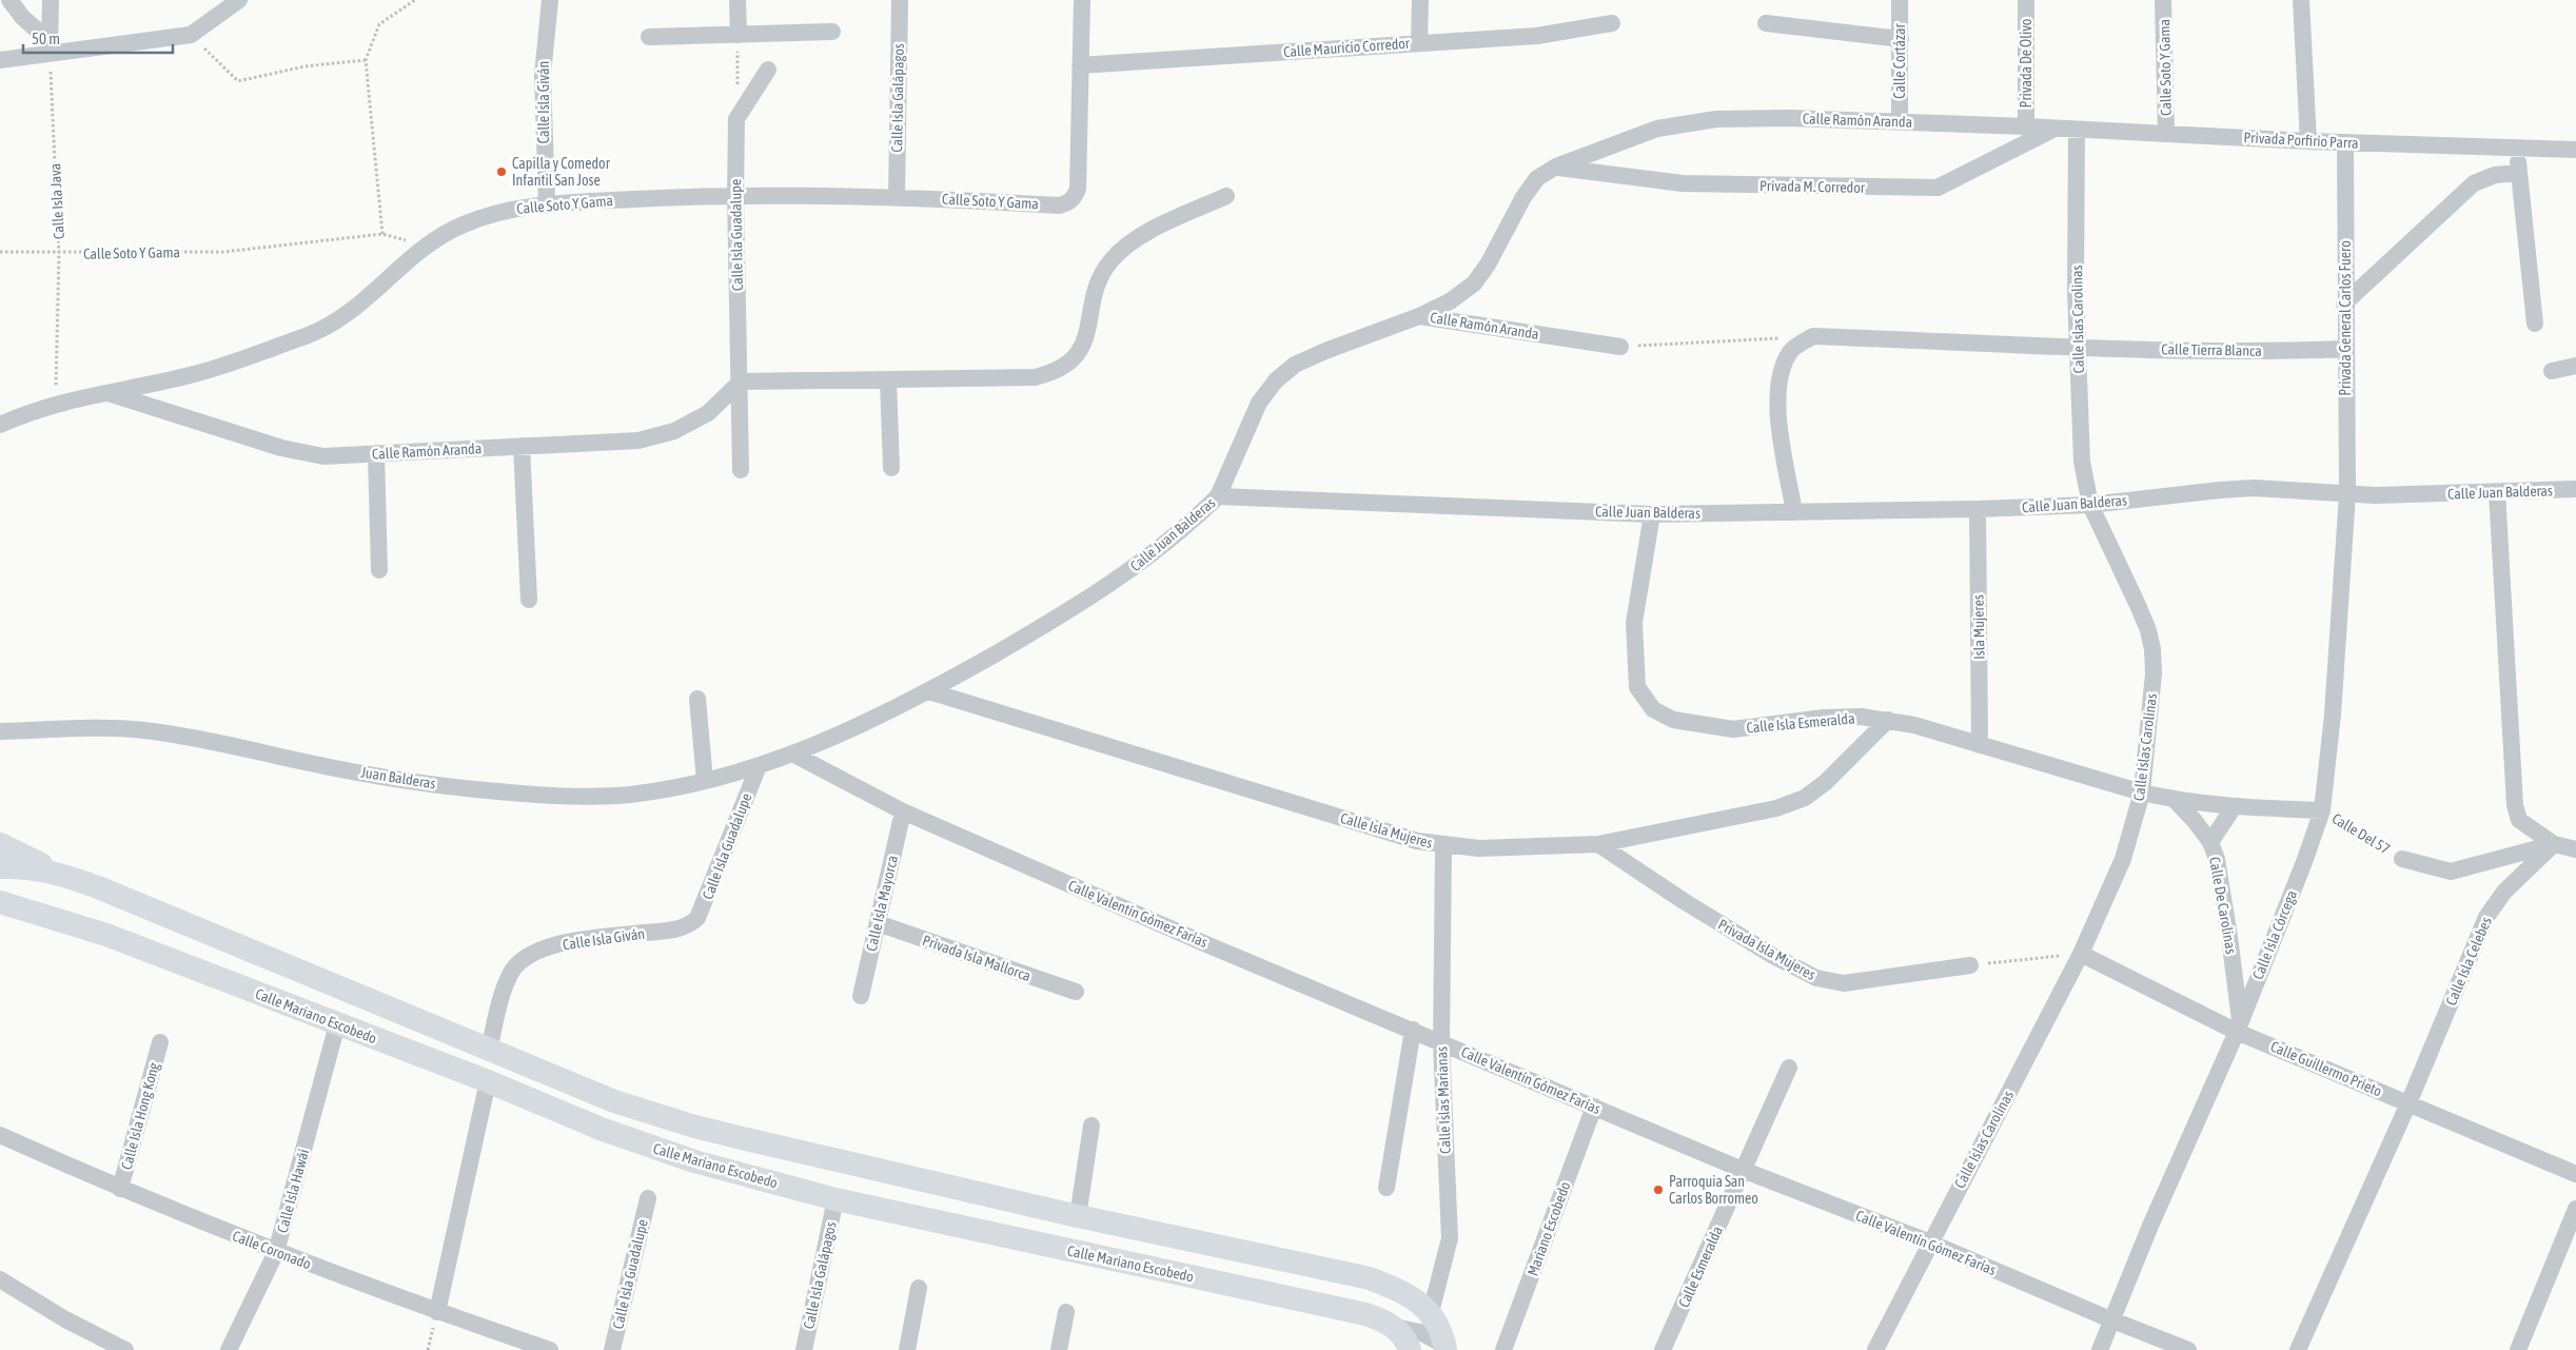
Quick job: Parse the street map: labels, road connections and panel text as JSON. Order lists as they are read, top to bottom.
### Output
{
  "streets": {
    "main road": ["Calle Mariano Escobedo"],
    "street": [
      "Calle Mauricio Corredor",
      "Calle Cortázar",
      "Privada De Olivo",
      "Calle Soto Y Gama",
      "Calle Isla Galápagos",
      "Calle Isla Giván",
      "Calle Ramón Aranda",
      "Privada Porfirio Parra",
      "Privada M. Corredor",
      "Calle Isla Guadalupe",
      "Privada General Carlos Fuero",
      "Calle Islas Carolinas",
      "Calle Tierra Blanca",
      "Calle Juan Balderas",
      "Isla Mujeres",
      "Calle Isla Esmeralda",
      "Juan Balderas",
      "Calle Isla Mujeres",
      "Calle Del 57",
      "Calle Isla Mayorca",
      "Calle De Carolinas",
      "Calle Valentín Gómez Farías",
      "Calle Isla Córcega",
      "Privada Isla Mujeres",
      "Privada Isla Mallorca",
      "Calle Isla Celebes",
      "Calle Guillermo Prieto",
      "Calle Islas Marianas",
      "Calle Isla Hong Kong",
      "Calle Isla Hawái",
      "Mariano Escobedo",
      "Calle Coronado",
      "Calle Esmeralda"
    ],
    "path": ["Calle Isla Java"]
  },
  "crossings": [
    ["Calle Mauricio Corredor", "Calle Soto Y Gama"],
    ["Calle Cortázar", "Calle Ramón Aranda"],
    ["Privada De Olivo", "Calle Ramón Aranda"],
    ["Privada De Olivo", "Privada Porfirio Parra"],
    ["Calle Soto Y Gama", "Calle Isla Galápagos"],
    ["Calle Soto Y Gama", "Calle Isla Giván"],
    ["Calle Soto Y Gama", "Privada Porfirio Parra"],
    ["Calle Soto Y Gama", "Calle Isla Java"],
    ["Calle Soto Y Gama", "Calle Isla Guadalupe"],
    ["Calle Isla Galápagos", "Calle Mariano Escobedo"],
    ["Calle Isla Giván", "Calle Isla Guadalupe"],
    ["Calle Ramón Aranda", "Privada Porfirio Parra"],
    ["Calle Ramón Aranda", "Privada M. Corredor"],
    ["Calle Ramón Aranda", "Calle Isla Guadalupe"],
    ["Privada Porfirio Parra", "Privada M. Corredor"],
    ["Privada Porfirio Parra", "Privada General Carlos Fuero"],
    ["Privada Porfirio Parra", "Calle Islas Carolinas"],
    ["Calle Isla Guadalupe", "Juan Balderas"],
    ["Privada General Carlos Fuero", "Calle Tierra Blanca"],
    ["Privada General Carlos Fuero", "Calle Juan Balderas"],
    ["Privada General Carlos Fuero", "Calle Isla Córcega"],
    ["Calle Islas Carolinas", "Calle Tierra Blanca"],
    ["Calle Islas Carolinas", "Calle Juan Balderas"],
    ["Calle Islas Carolinas", "Calle Isla Esmeralda"],
    ["Calle Islas Carolinas", "Calle Del 57"],
    ["Calle Islas Carolinas", "Calle Valentín Gómez Farías"],
    ["Calle Islas Carolinas", "Calle Guillermo Prieto"],
    ["Calle Juan Balderas", "Isla Mujeres"],
    ["Calle Juan Balderas", "Calle Isla Esmeralda"],
    ["Calle Juan Balderas", "Juan Balderas"],
    ["Calle Juan Balderas", "Calle Isla Mujeres"],
    ["Calle Juan Balderas", "Calle Valentín Gómez Farías"],
    ["Calle Juan Balderas", "Calle Isla Córcega"],
    ["Isla Mujeres", "Calle Isla Esmeralda"],
    ["Calle Isla Esmeralda", "Calle Isla Mujeres"],
    ["Calle Isla Esmeralda", "Calle Del 57"],
    ["Juan Balderas", "Calle Valentín Gómez Farías"],
    ["Calle Isla Mujeres", "Privada Isla Mujeres"],
    ["Calle Isla Mujeres", "Calle Islas Marianas"],
    ["Calle Del 57", "Calle De Carolinas"],
    ["Calle Del 57", "Calle Isla Córcega"],
    ["Calle Del 57", "Calle Isla Celebes"],
    ["Calle Isla Mayorca", "Calle Valentín Gómez Farías"],
    ["Calle Isla Mayorca", "Privada Isla Mallorca"],
    ["Calle De Carolinas", "Calle Isla Córcega"],
    ["Calle De Carolinas", "Calle Guillermo Prieto"],
    ["Calle Valentín Gómez Farías", "Calle Isla Córcega"],
    ["Calle Valentín Gómez Farías", "Calle Islas Marianas"],
    ["Calle Valentín Gómez Farías", "Mariano Escobedo"],
    ["Calle Valentín Gómez Farías", "Calle Esmeralda"],
    ["Calle Isla Córcega", "Calle Guillermo Prieto"],
    ["Calle Isla Celebes", "Calle Guillermo Prieto"],
    ["Calle Mariano Escobedo", "Calle Isla Hawái"],
    ["Calle Isla Hong Kong", "Calle Coronado"],
    ["Calle Isla Hawái", "Calle Coronado"]
  ],
  "places": ["Capilla y Comedor Infantil San Jose", "Parroquia San Carlos Borromeo"],
  "scale_bar": "50 m"
}
